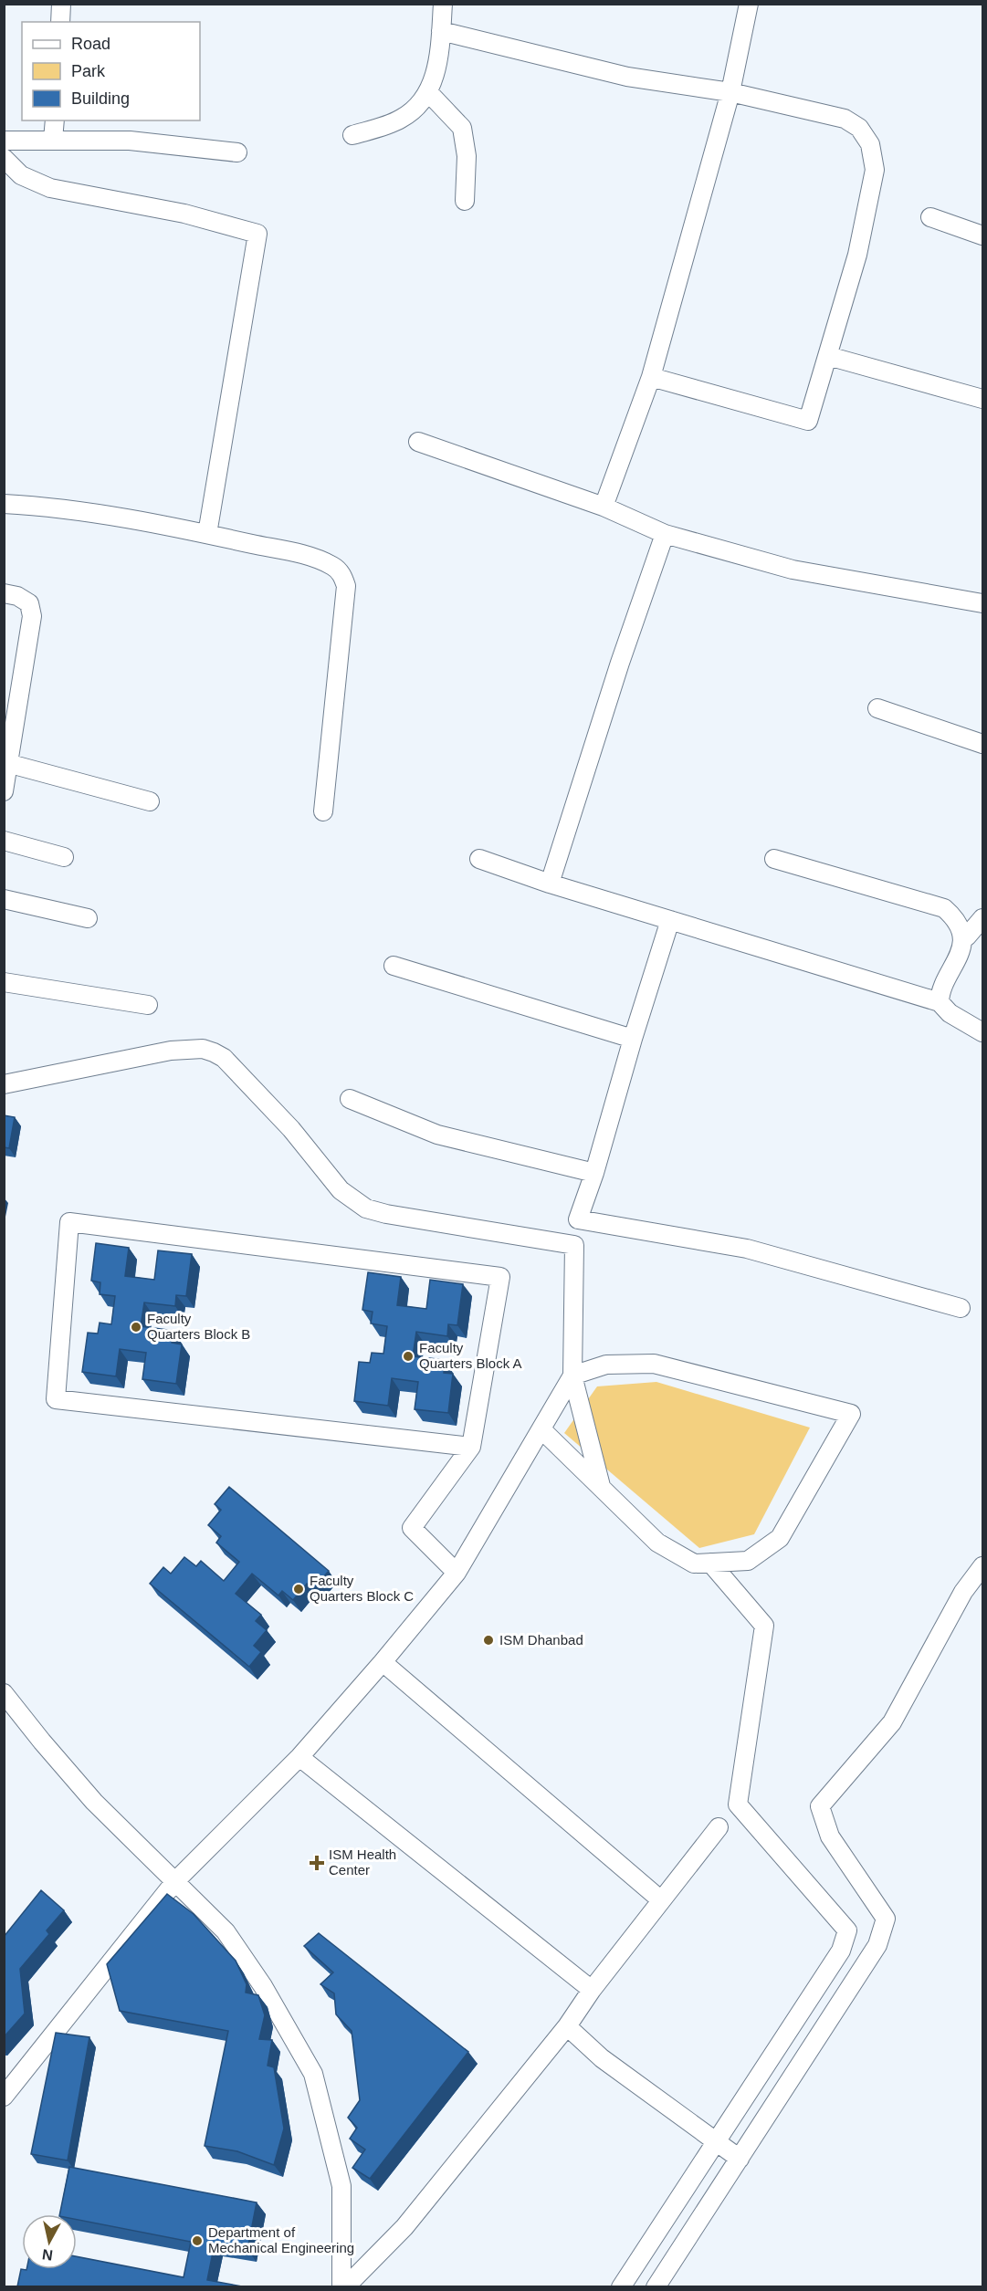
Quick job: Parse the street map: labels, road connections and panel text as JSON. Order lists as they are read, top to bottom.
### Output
{
  "places": {
    "other": [
      "Faculty Quarters Block B",
      "Faculty Quarters Block A",
      "Faculty Quarters Block C",
      "ISM Dhanbad",
      "Department of Mechanical Engineering"
    ],
    "health": ["ISM Health Center"]
  },
  "legend": ["Road", "Park", "Building"],
  "north": "bottom"
}
